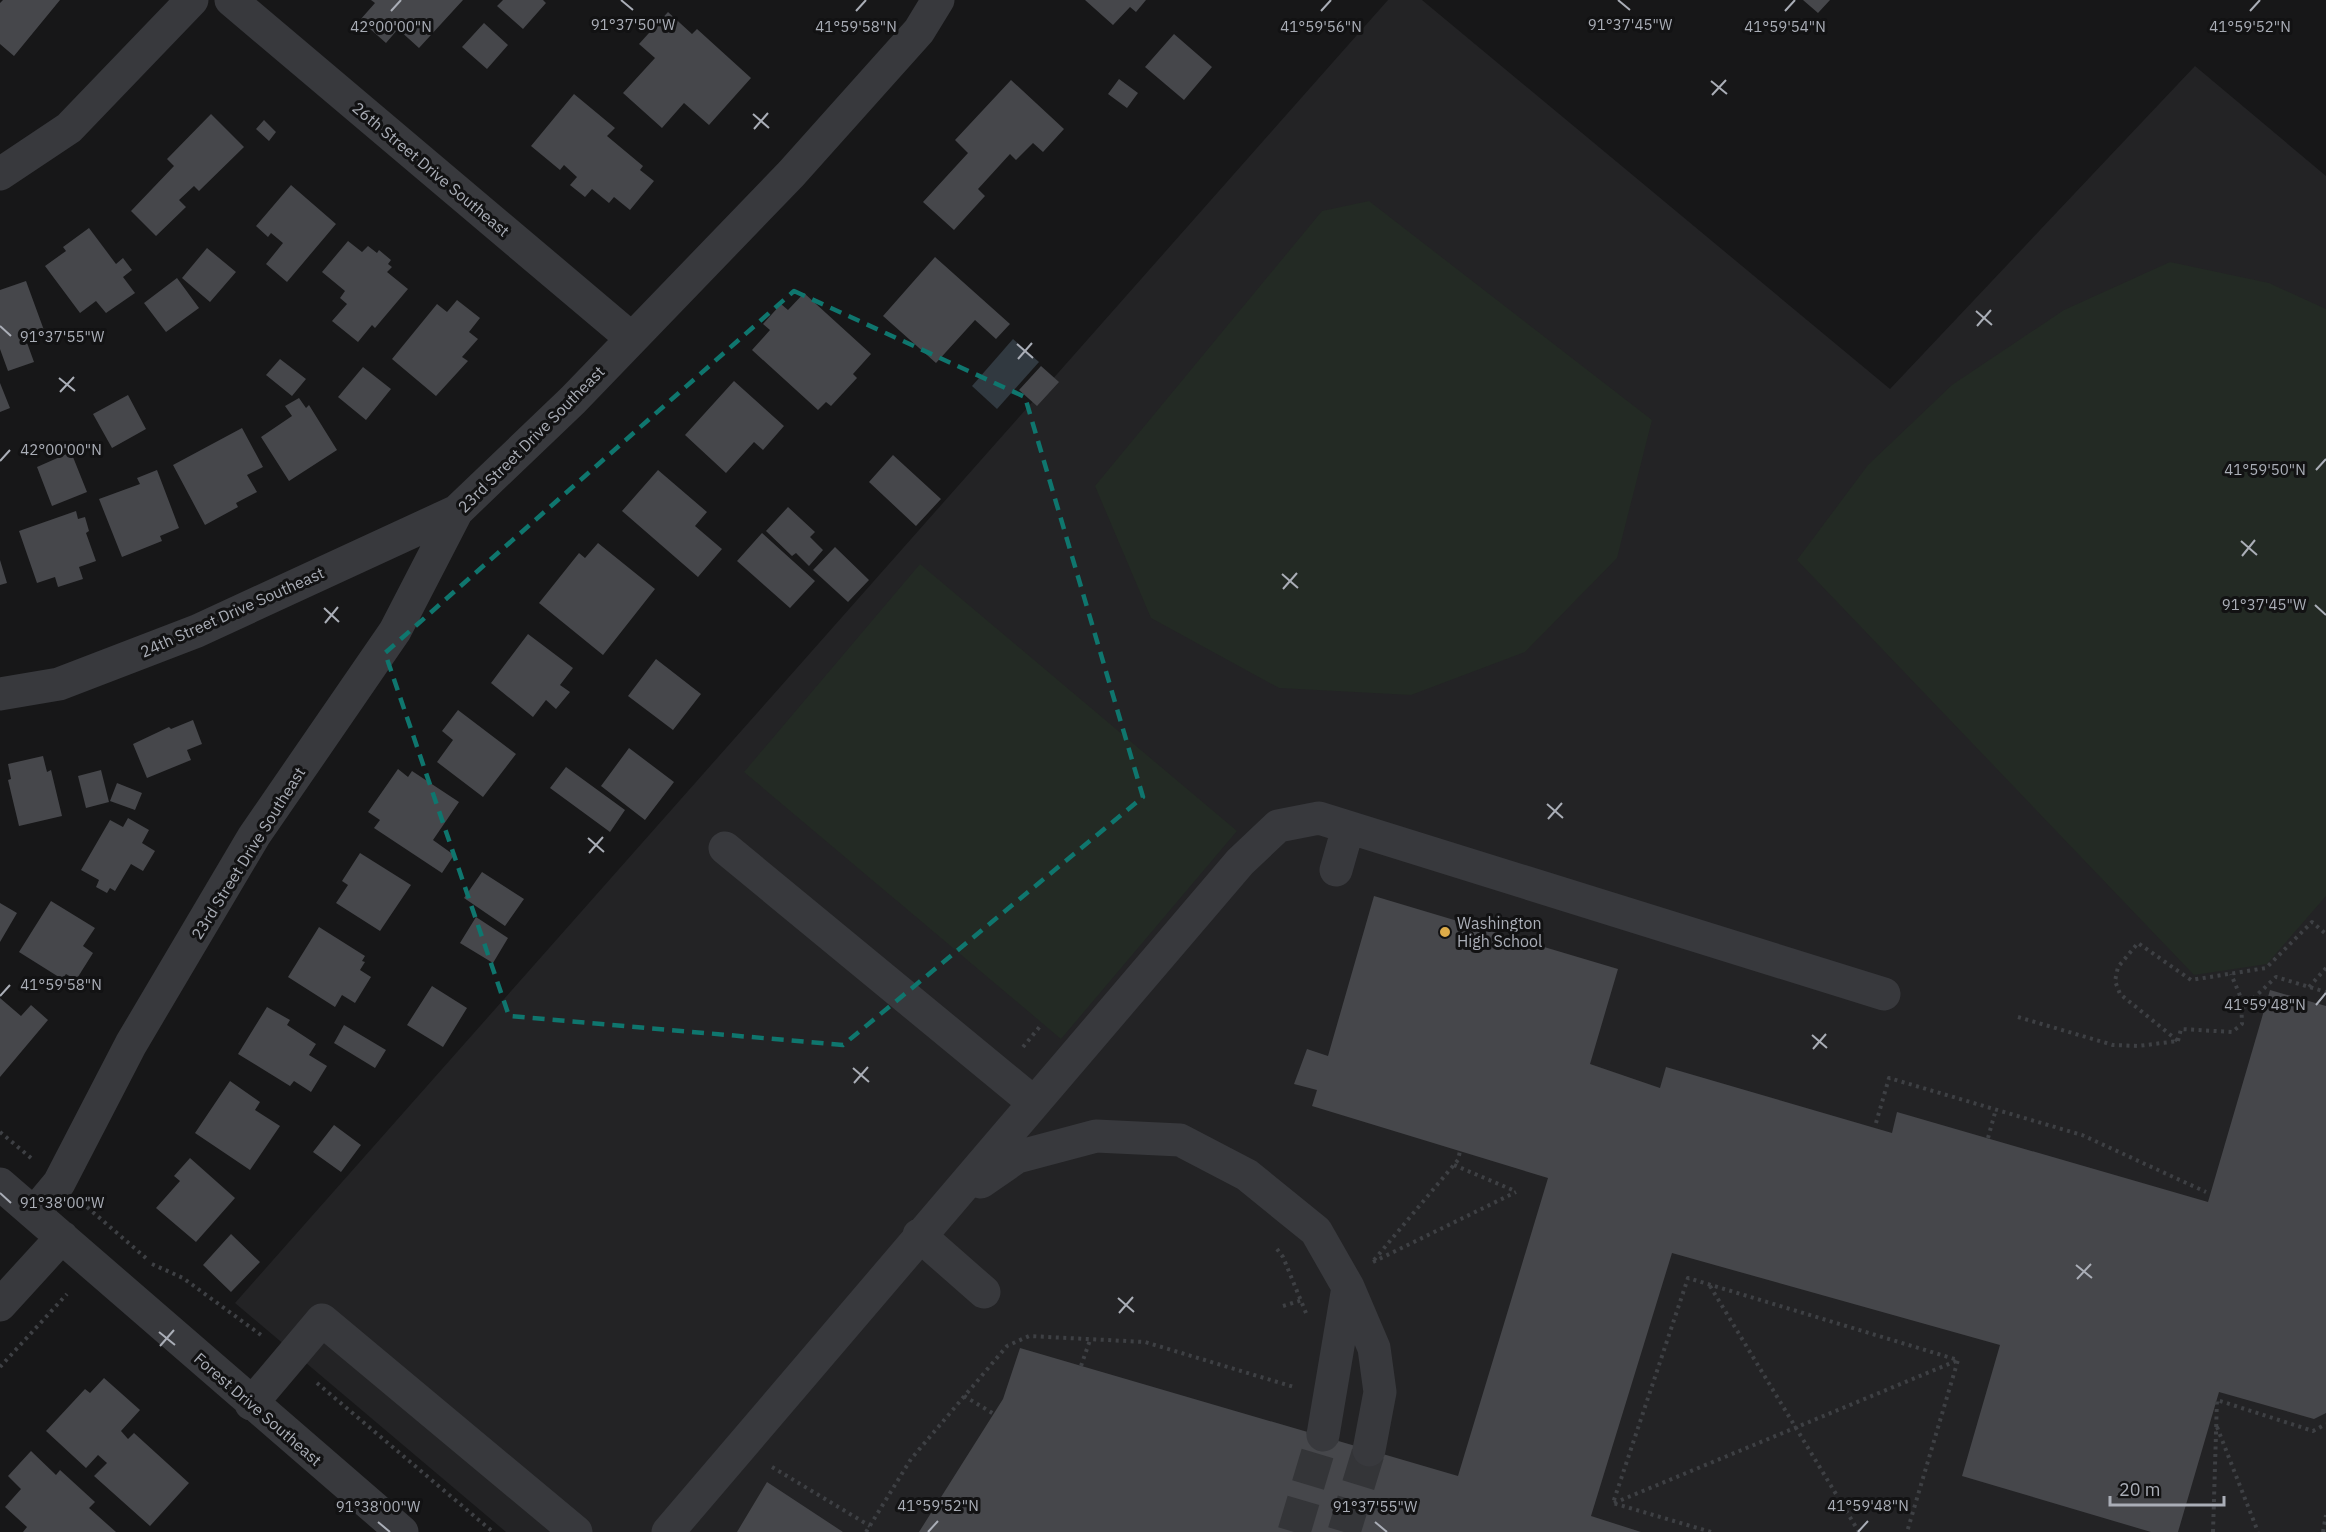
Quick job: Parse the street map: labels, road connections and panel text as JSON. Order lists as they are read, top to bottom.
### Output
{
  "streets": {
    "street": [
      "26th Street Drive Southeast",
      "23rd Street Drive Southeast",
      "24th Street Drive Southeast",
      "Forest Drive Southeast"
    ]
  },
  "crossings": [
    ["26th Street Drive Southeast", "23rd Street Drive Southeast"],
    ["23rd Street Drive Southeast", "24th Street Drive Southeast"],
    ["23rd Street Drive Southeast", "Forest Drive Southeast"]
  ],
  "places": ["Washington High School"],
  "scale_bar": "20 m",
  "coordinates": [
    "91°37'50\"W",
    "91°37'45\"W",
    "42°00'00\"N",
    "41°59'58\"N",
    "41°59'56\"N",
    "41°59'54\"N",
    "41°59'52\"N",
    "91°37'55\"W",
    "41°59'50\"N",
    "41°59'48\"N",
    "91°38'00\"W"
  ]
}
